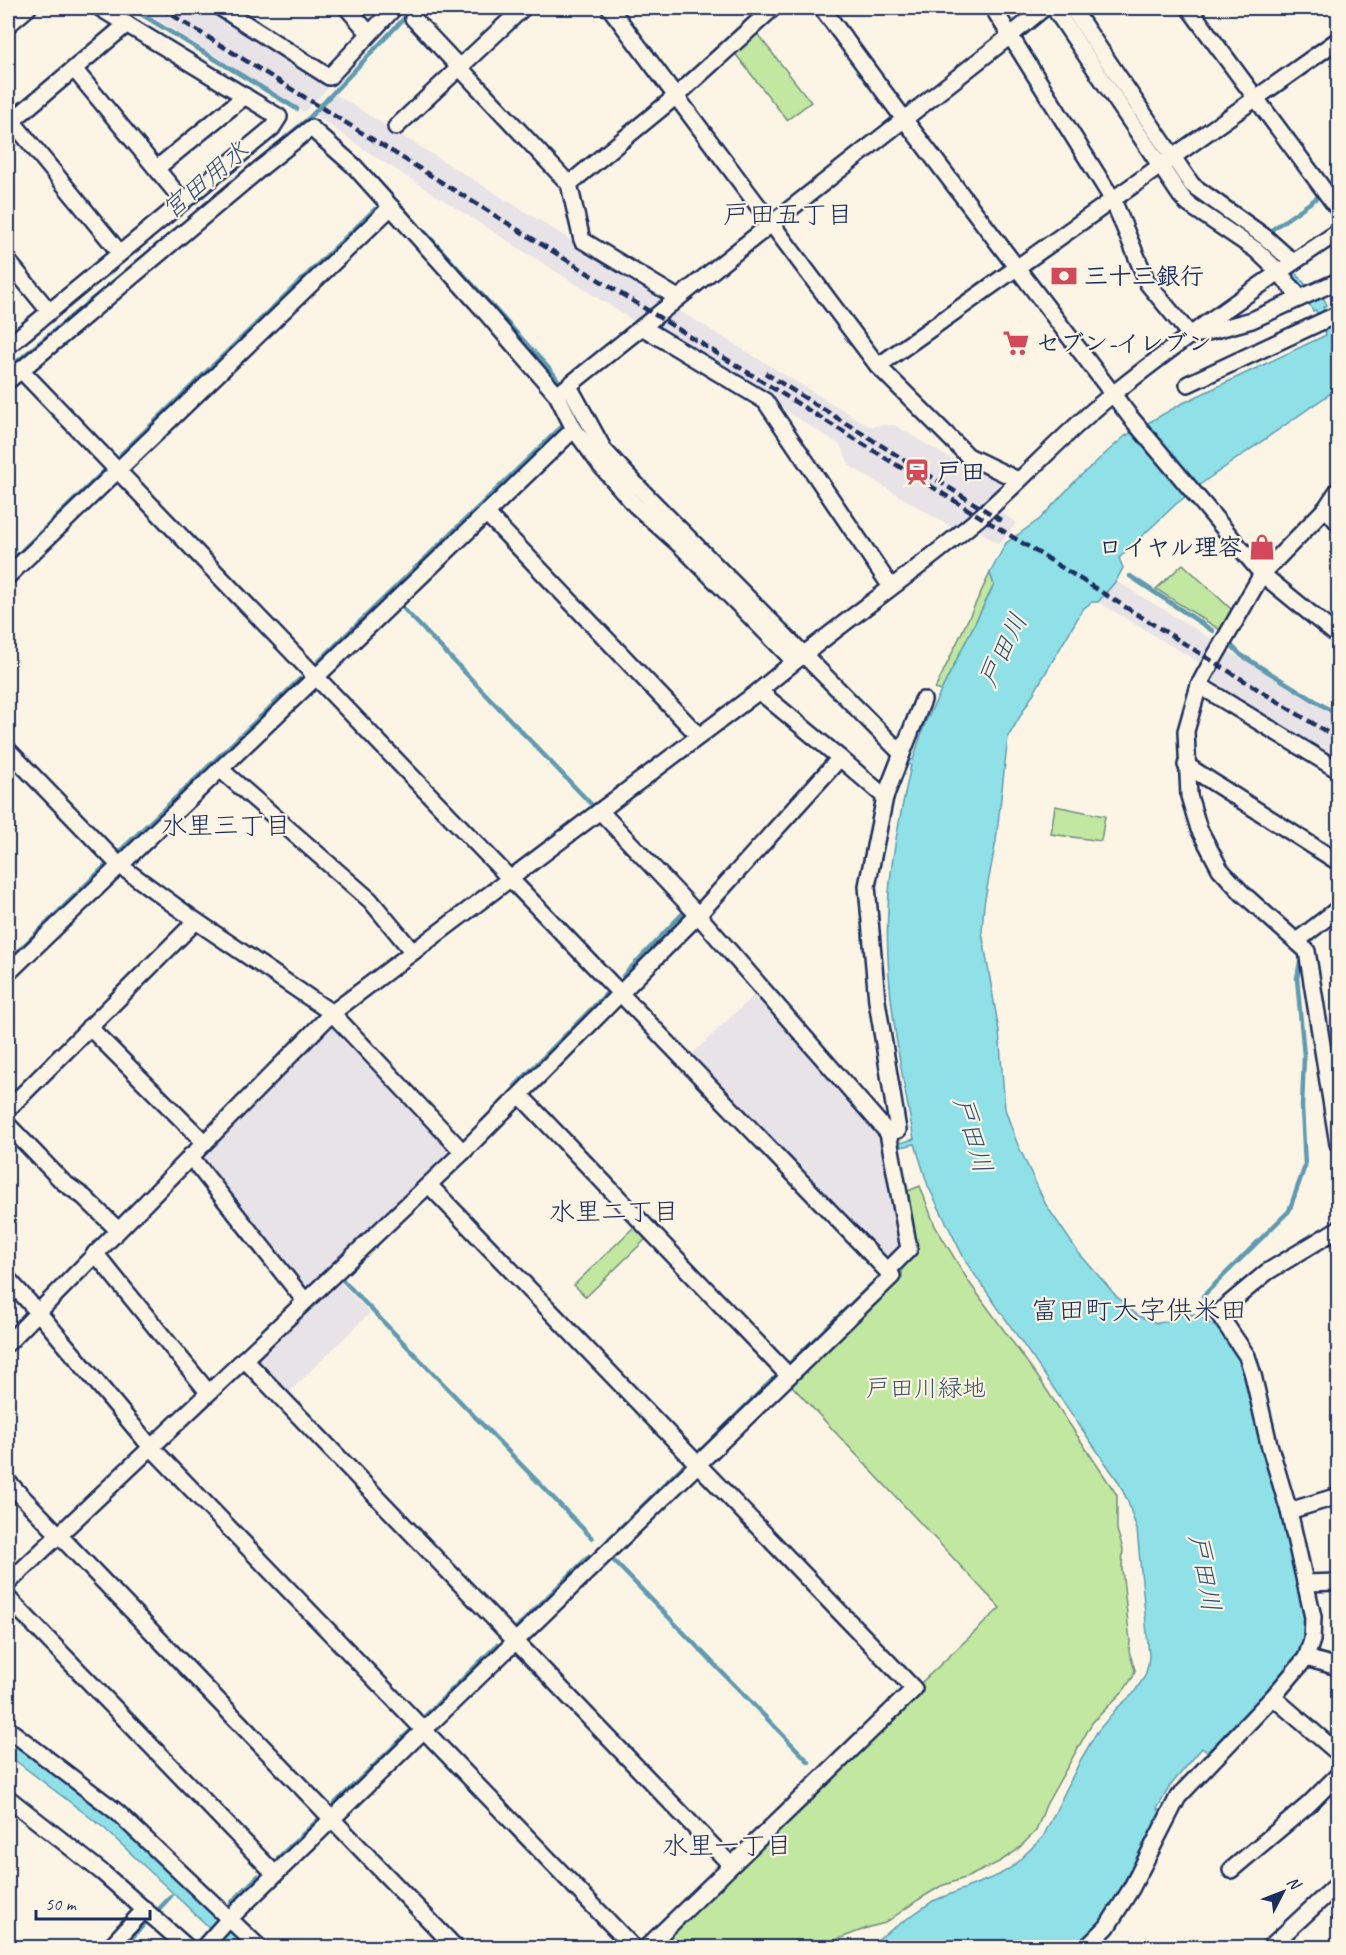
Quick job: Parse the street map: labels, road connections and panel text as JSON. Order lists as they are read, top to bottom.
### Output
{
  "districts": [
    "戸田五丁目",
    "水里三丁目",
    "水里二丁目",
    "富田町大字供米田",
    "水里一丁目"
  ],
  "water": ["宮田用水", "戸田川"],
  "parks": ["戸田川緑地"],
  "places": {
    "bank": ["三十三銀行"],
    "supermarket": ["セブン-イレブン"],
    "station": ["戸田"],
    "shop": ["ロイヤル理容"]
  },
  "scale_bar": "50 m",
  "north": "top right"
}
